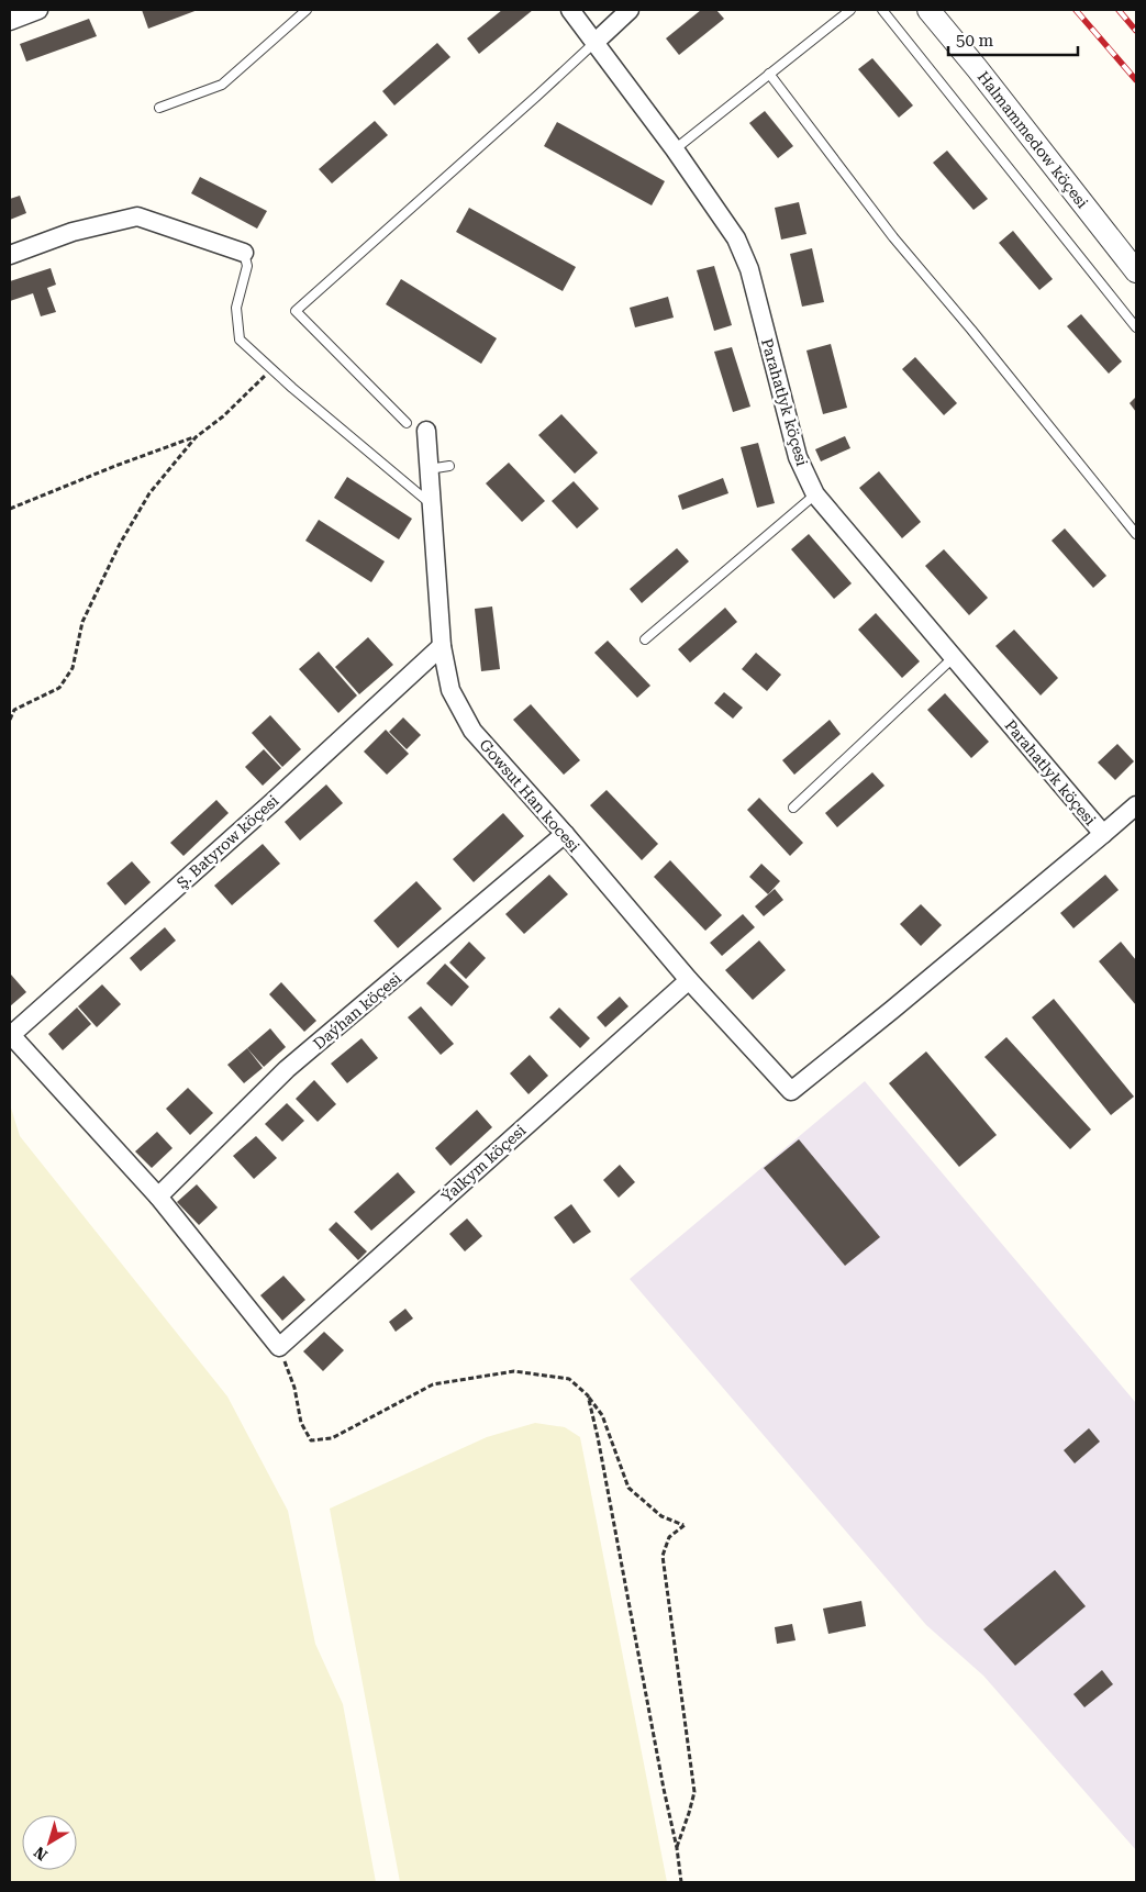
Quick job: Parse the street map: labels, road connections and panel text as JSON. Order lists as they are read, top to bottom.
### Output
{
  "streets": {
    "street": [
      "Halmammedow köçesi",
      "Parahatlyk köçesi",
      "Gowsut Han kocesi",
      "Ş. Batyrow köçesi",
      "Daýhan köçesi",
      "Ýalkym köçesi"
    ]
  },
  "crossings": [
    ["Parahatlyk köçesi", "Gowsut Han kocesi"],
    ["Gowsut Han kocesi", "Ş. Batyrow köçesi"],
    ["Gowsut Han kocesi", "Daýhan köçesi"],
    ["Gowsut Han kocesi", "Ýalkym köçesi"],
    ["Ş. Batyrow köçesi", "Daýhan köçesi"]
  ],
  "scale_bar": "50 m",
  "north": "bottom left"
}
